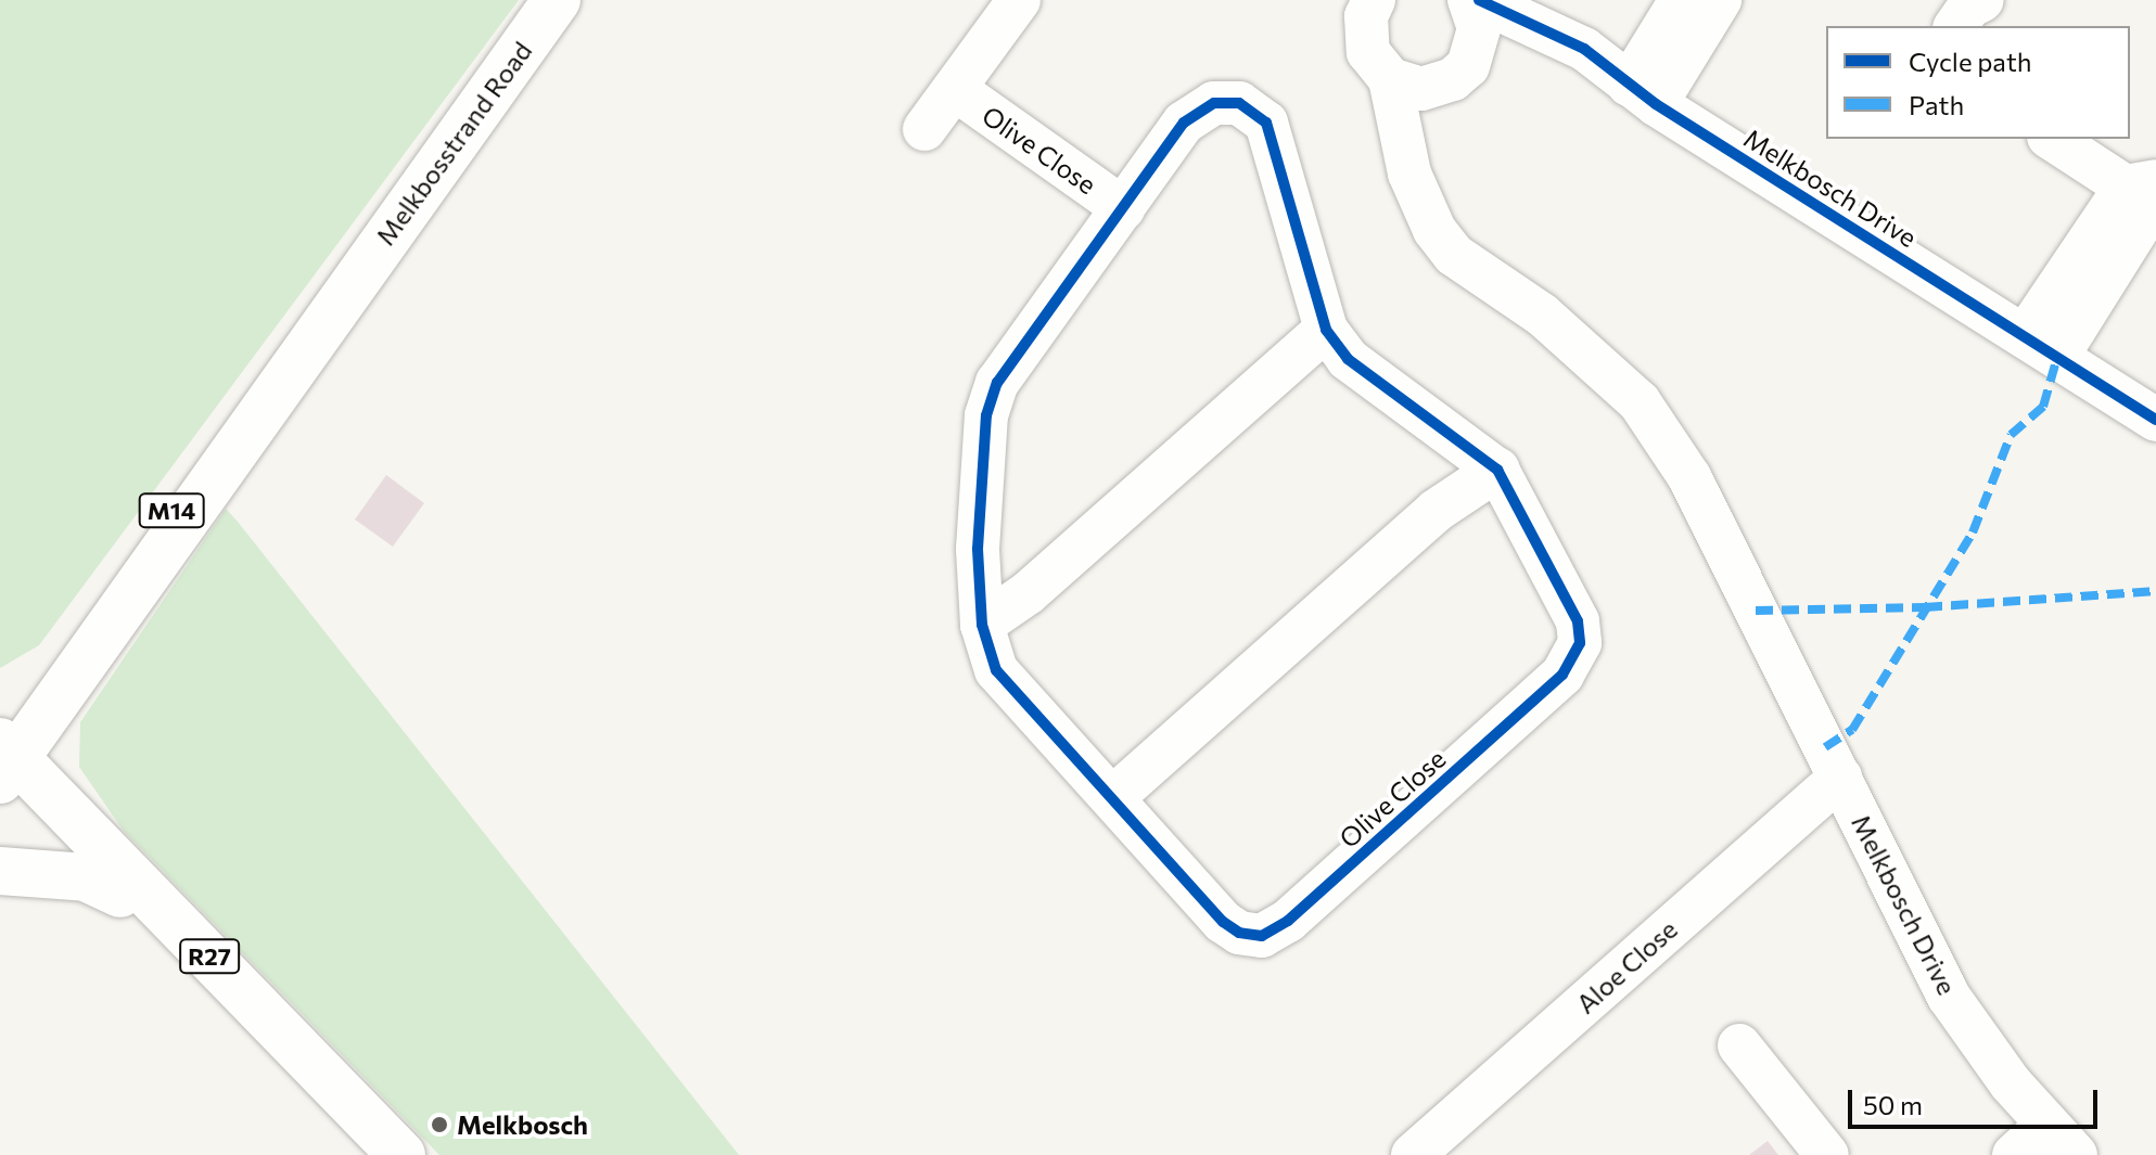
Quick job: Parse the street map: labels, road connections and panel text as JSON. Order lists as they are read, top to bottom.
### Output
{
  "streets": {
    "main road": ["Melkbosstrand Road", "M14", "R27"],
    "street": ["Olive Close", "Melkbosch Drive", "Aloe Close"]
  },
  "crossings": [
    ["Melkbosstrand Road", "R27"],
    ["Melkbosch Drive", "Aloe Close"]
  ],
  "places": ["Melkbosch"],
  "legend": ["Cycle path", "Path"],
  "scale_bar": "50 m"
}
